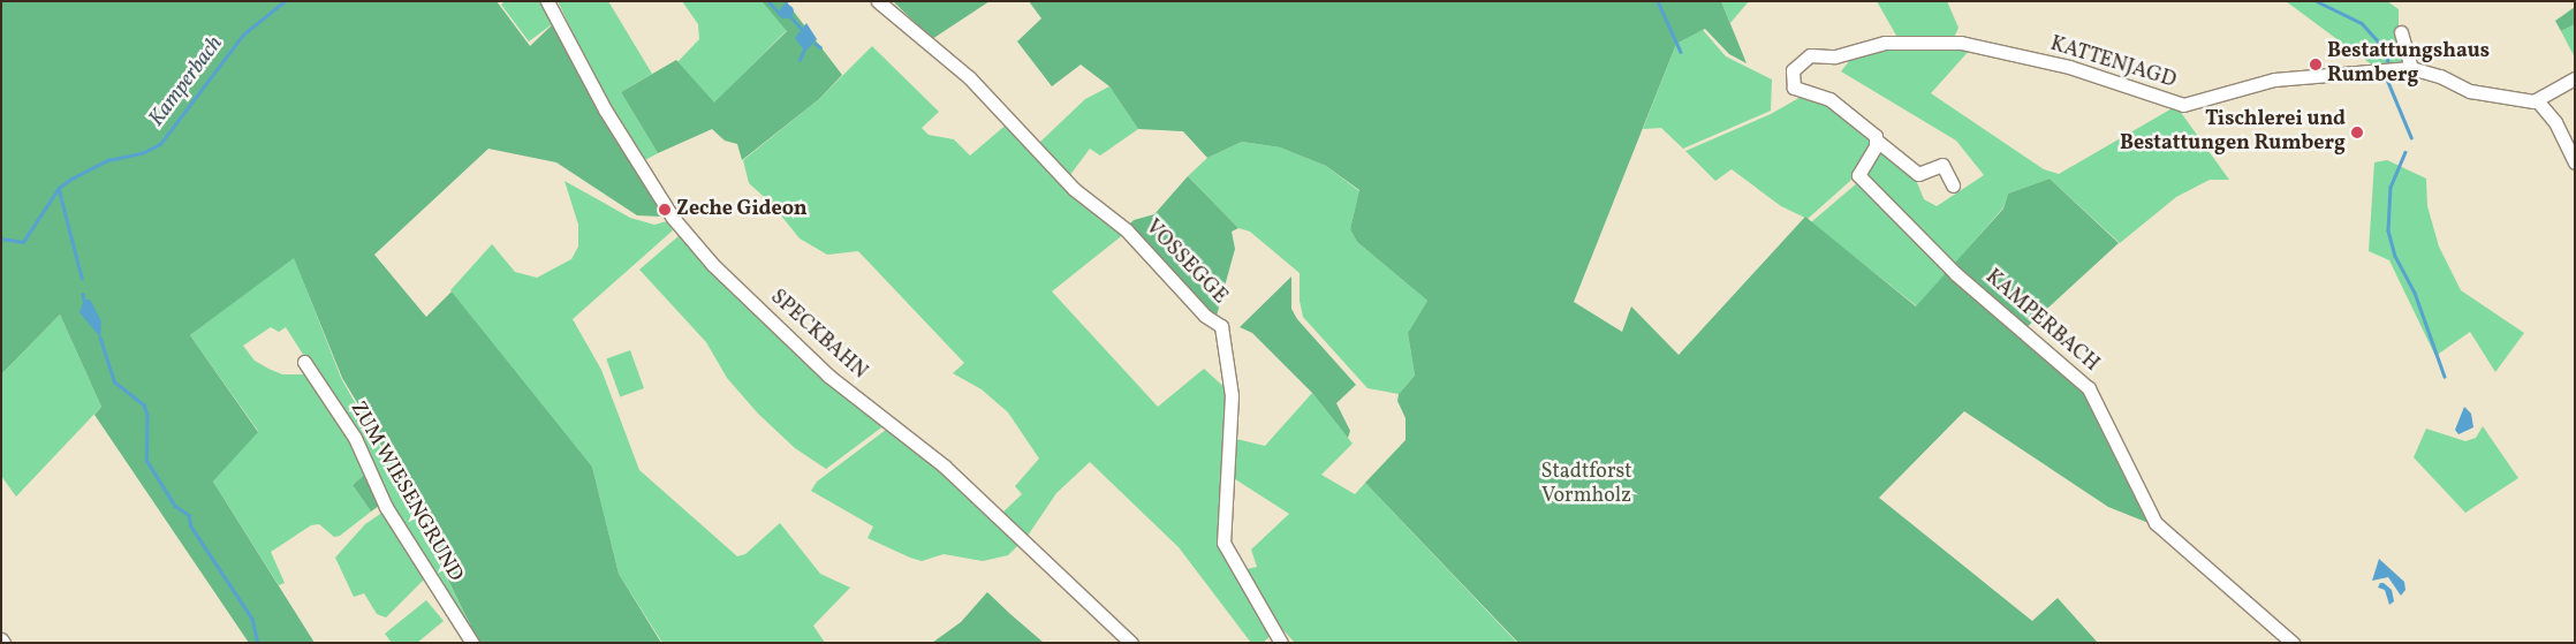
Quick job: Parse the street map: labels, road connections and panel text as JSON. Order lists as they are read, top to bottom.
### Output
{
  "streets": {
    "street": [
      "KATTENJAGD",
      "VOSSEGGE",
      "KAMPERBACH",
      "SPECKBAHN",
      "ZUM WIESENGRUND"
    ]
  },
  "crossings": [
    ["KATTENJAGD", "KAMPERBACH"]
  ],
  "water": ["Kamperbach"],
  "parks": ["Stadtforst Vormholz"],
  "places": ["Bestattungshaus Rumberg", "Tischlerei und Bestattungen Rumberg", "Zeche Gideon"]
}
